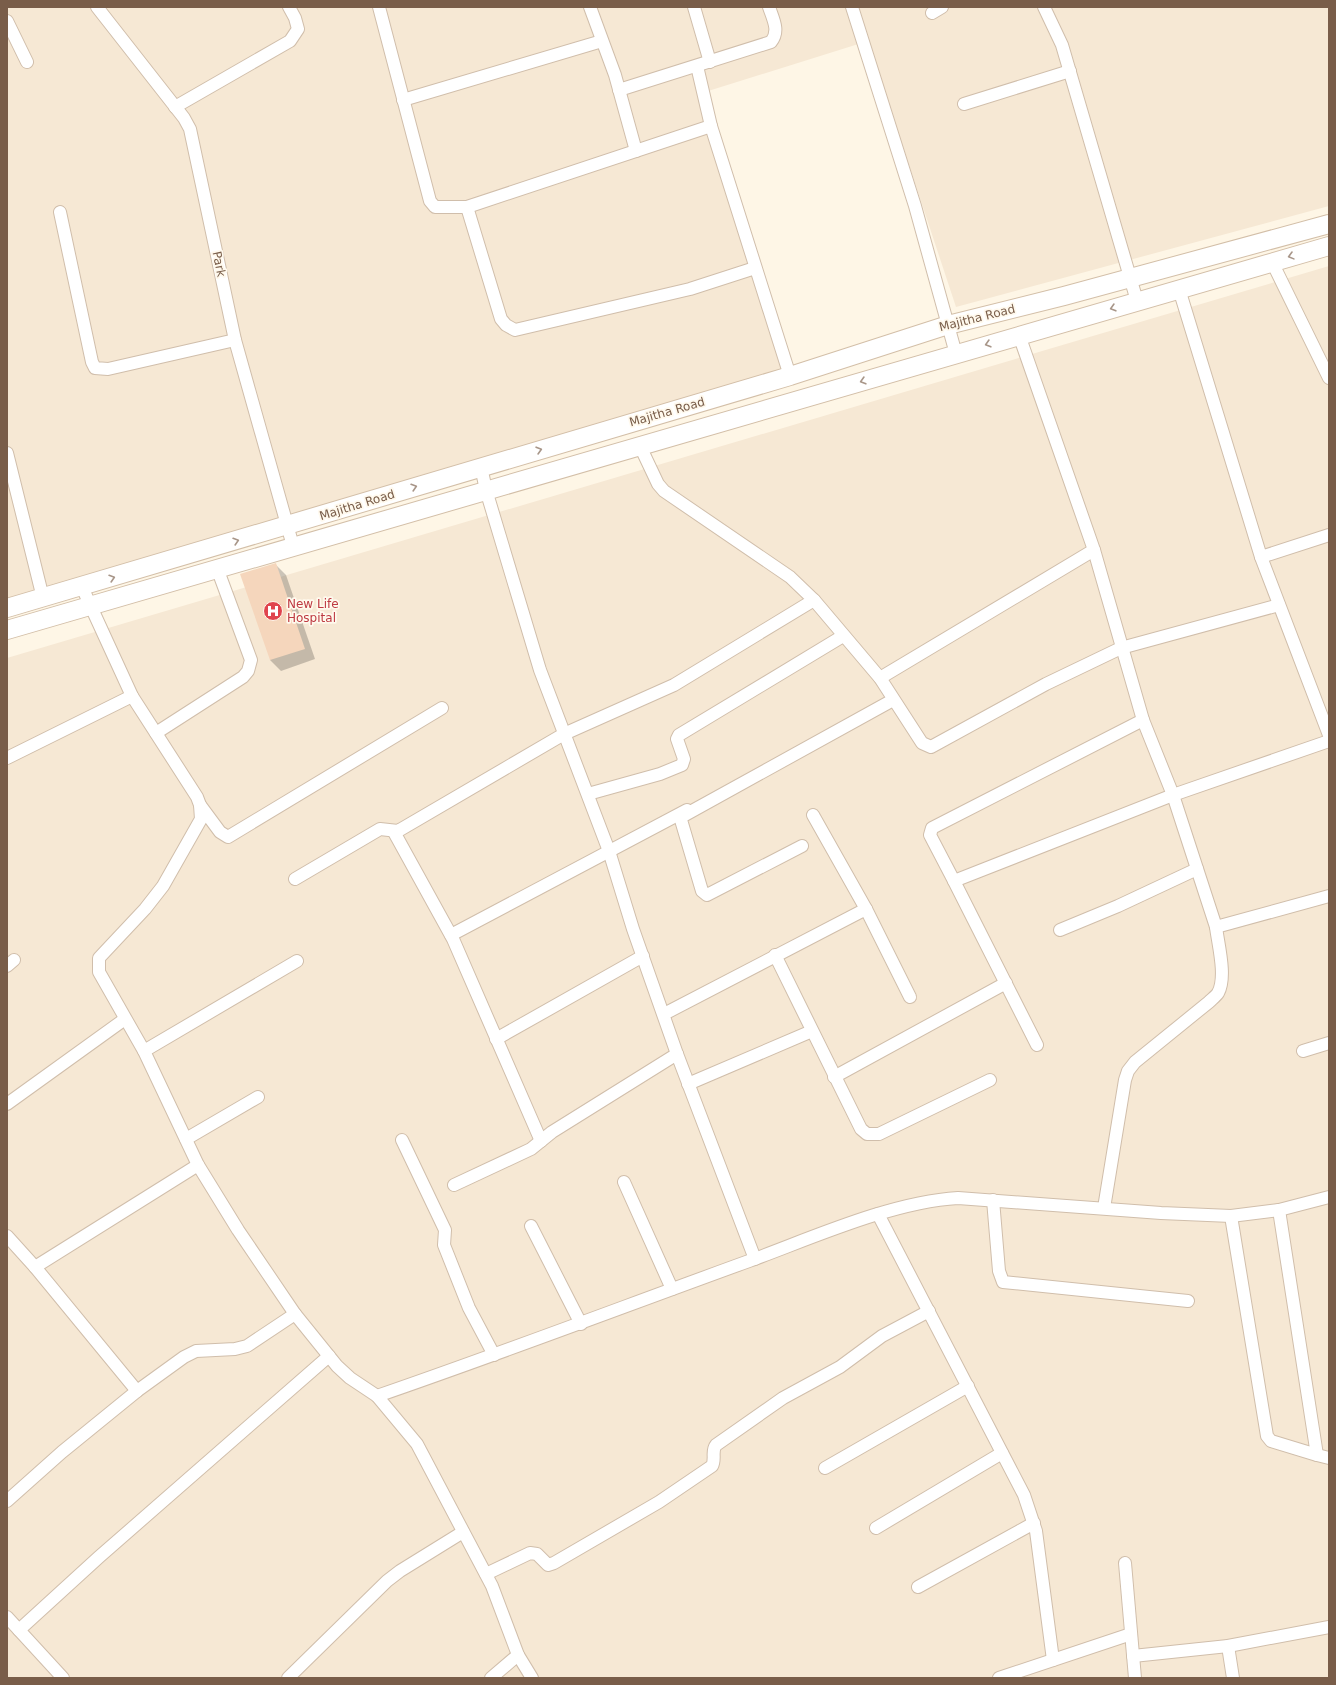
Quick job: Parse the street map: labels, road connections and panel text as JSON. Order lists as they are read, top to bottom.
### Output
{
  "streets": {
    "main road": ["Majitha Road"],
    "street": ["Park"]
  },
  "crossings": [
    ["Park", "Majitha Road"]
  ],
  "places": {
    "hospital": ["New Life Hospital"]
  }
}
